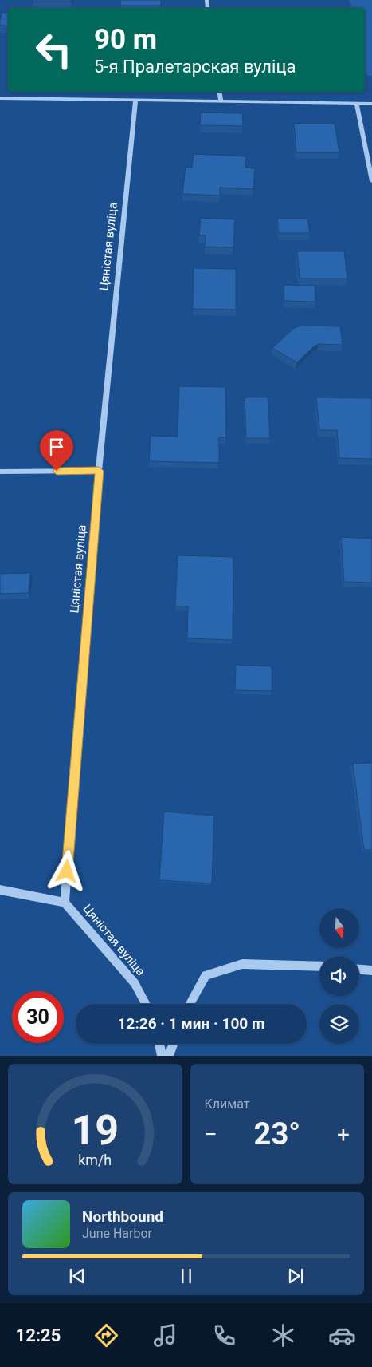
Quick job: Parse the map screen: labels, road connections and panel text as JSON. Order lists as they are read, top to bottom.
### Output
{
  "streets": {
    "street": ["Цяністая вуліца"]
  },
  "north": "bottom",
  "page": {
    "turn": ["90 m", "5-я Пралетарская вуліца"],
    "limit": "30",
    "trip": "12:26 · 1 мин · 100 m",
    "tile": "Климат",
    "heat": ["−", "23°", "+"],
    "song": ["Northbound", "June Harbor"],
    "tabs": "12:25",
    "gauge": ["19", "km/h"]
  }
}
